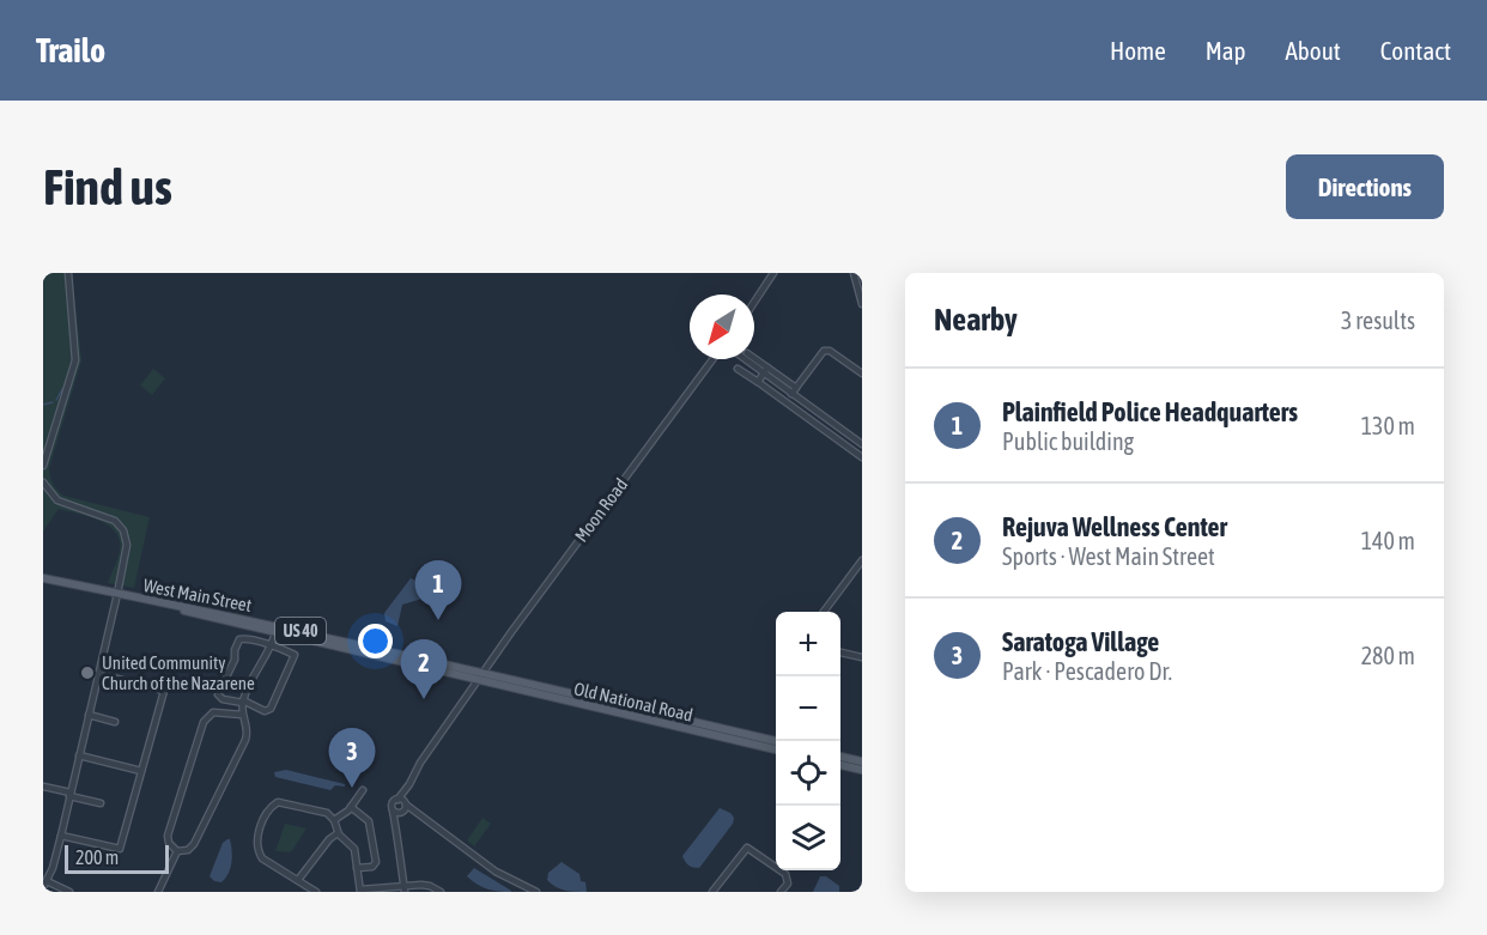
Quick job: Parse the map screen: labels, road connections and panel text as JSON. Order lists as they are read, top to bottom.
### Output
{
  "streets": {
    "main road": ["West Main Street", "US 40", "Old National Road"],
    "street": ["Moon Road"]
  },
  "crossings": [
    ["Moon Road", "West Main Street"],
    ["Moon Road", "Old National Road"],
    ["West Main Street", "Old National Road"]
  ],
  "places": ["United Community Church of the Nazarene"],
  "scale_bar": "200 m",
  "north": "bottom left",
  "page": {
    "header": "Trailo",
    "nav": [
      "Home",
      "Map",
      "About",
      "Contact"
    ],
    "buttons": "Directions",
    "title": "Find us",
    "heading": ["Nearby", "3 results"],
    "list": [
      {
        "mark": "1",
        "name": "Plainfield Police Headquarters",
        "note": "Public building",
        "value": "130 m"
      },
      {
        "mark": "2",
        "name": "Rejuva Wellness Center",
        "note": "Sports · West Main Street",
        "value": "140 m"
      },
      {
        "mark": "3",
        "name": "Saratoga Village",
        "note": "Park · Pescadero Dr.",
        "value": "280 m"
      }
    ],
    "pins": ["1", "2", "3"],
    "map_buttons": ["+", "−"],
    "scale": "200 m"
  }
}
